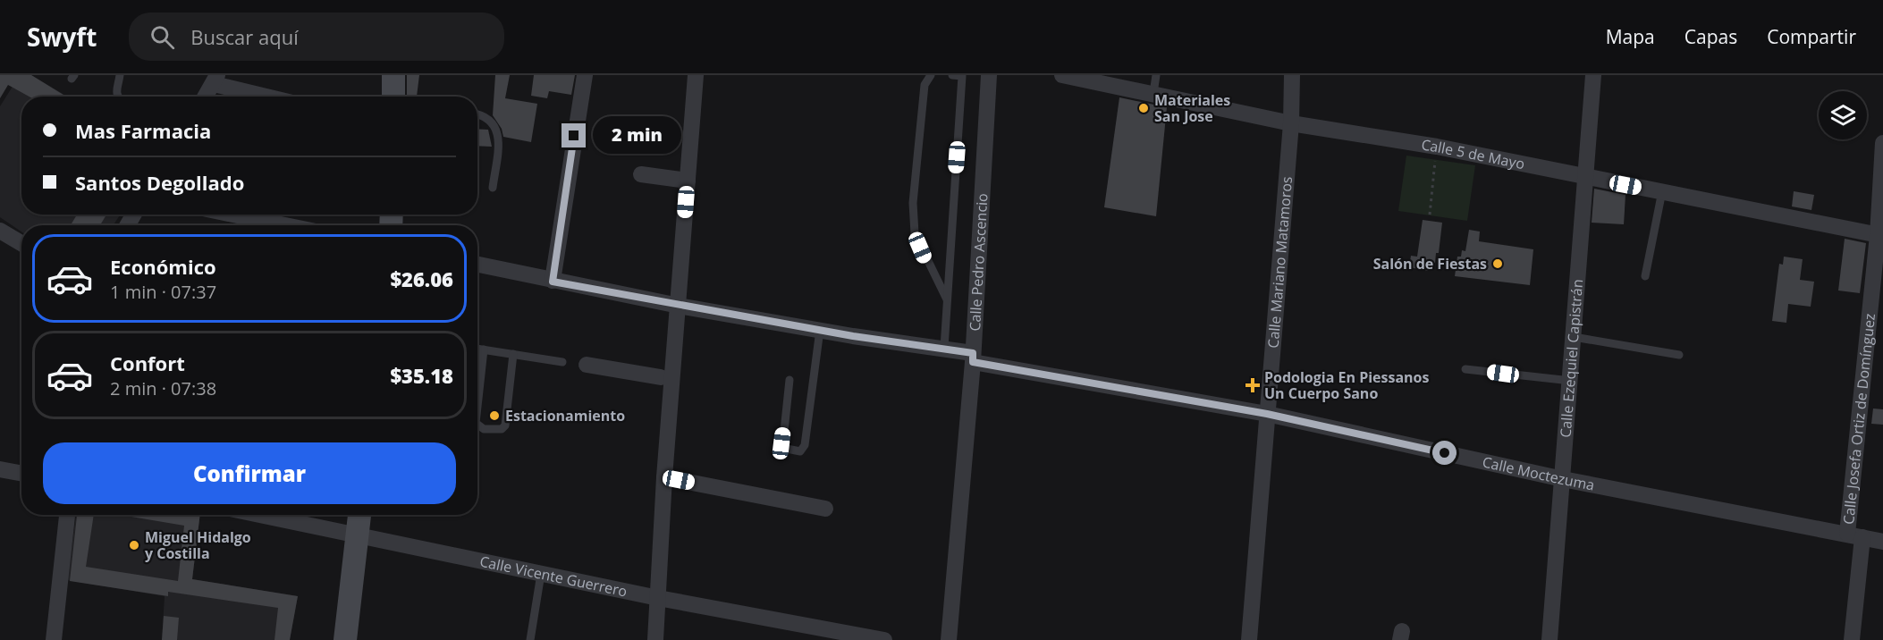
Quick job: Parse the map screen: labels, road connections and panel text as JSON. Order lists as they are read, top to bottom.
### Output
{
  "streets": {
    "street": [
      "Calle 5 de Mayo",
      "Calle Pedro Ascencio",
      "Calle Mariano Matamoros",
      "Calle Ezequiel Capistrán",
      "Calle Josefa Ortiz de Domínguez",
      "Calle Moctezuma",
      "Calle Vicente Guerrero"
    ]
  },
  "crossings": [
    ["Calle 5 de Mayo", "Calle Mariano Matamoros"],
    ["Calle 5 de Mayo", "Calle Ezequiel Capistrán"],
    ["Calle 5 de Mayo", "Calle Josefa Ortiz de Domínguez"],
    ["Calle Pedro Ascencio", "Calle Moctezuma"],
    ["Calle Mariano Matamoros", "Calle Moctezuma"],
    ["Calle Ezequiel Capistrán", "Calle Moctezuma"],
    ["Calle Josefa Ortiz de Domínguez", "Calle Moctezuma"]
  ],
  "places": {
    "other": [
      "Materiales San Jose",
      "Salón de Fiestas",
      "Estacionamiento",
      "Miguel Hidalgo y Costilla"
    ],
    "health": ["Podologia En Piessanos Un Cuerpo Sano"]
  },
  "page": {
    "header": "Swyft",
    "search": "Buscar aquí",
    "nav": ["Mapa", "Capas", "Compartir"],
    "banner": ["Mas Farmacia", "Santos Degollado"],
    "bubble": "2 min",
    "list": [
      {
        "name": "Económico",
        "note": "1 min · 07:37",
        "value": "$26.06"
      },
      {
        "name": "Confort",
        "note": "2 min · 07:38",
        "value": "$35.18"
      }
    ],
    "buttons": "Confirmar"
  }
}
